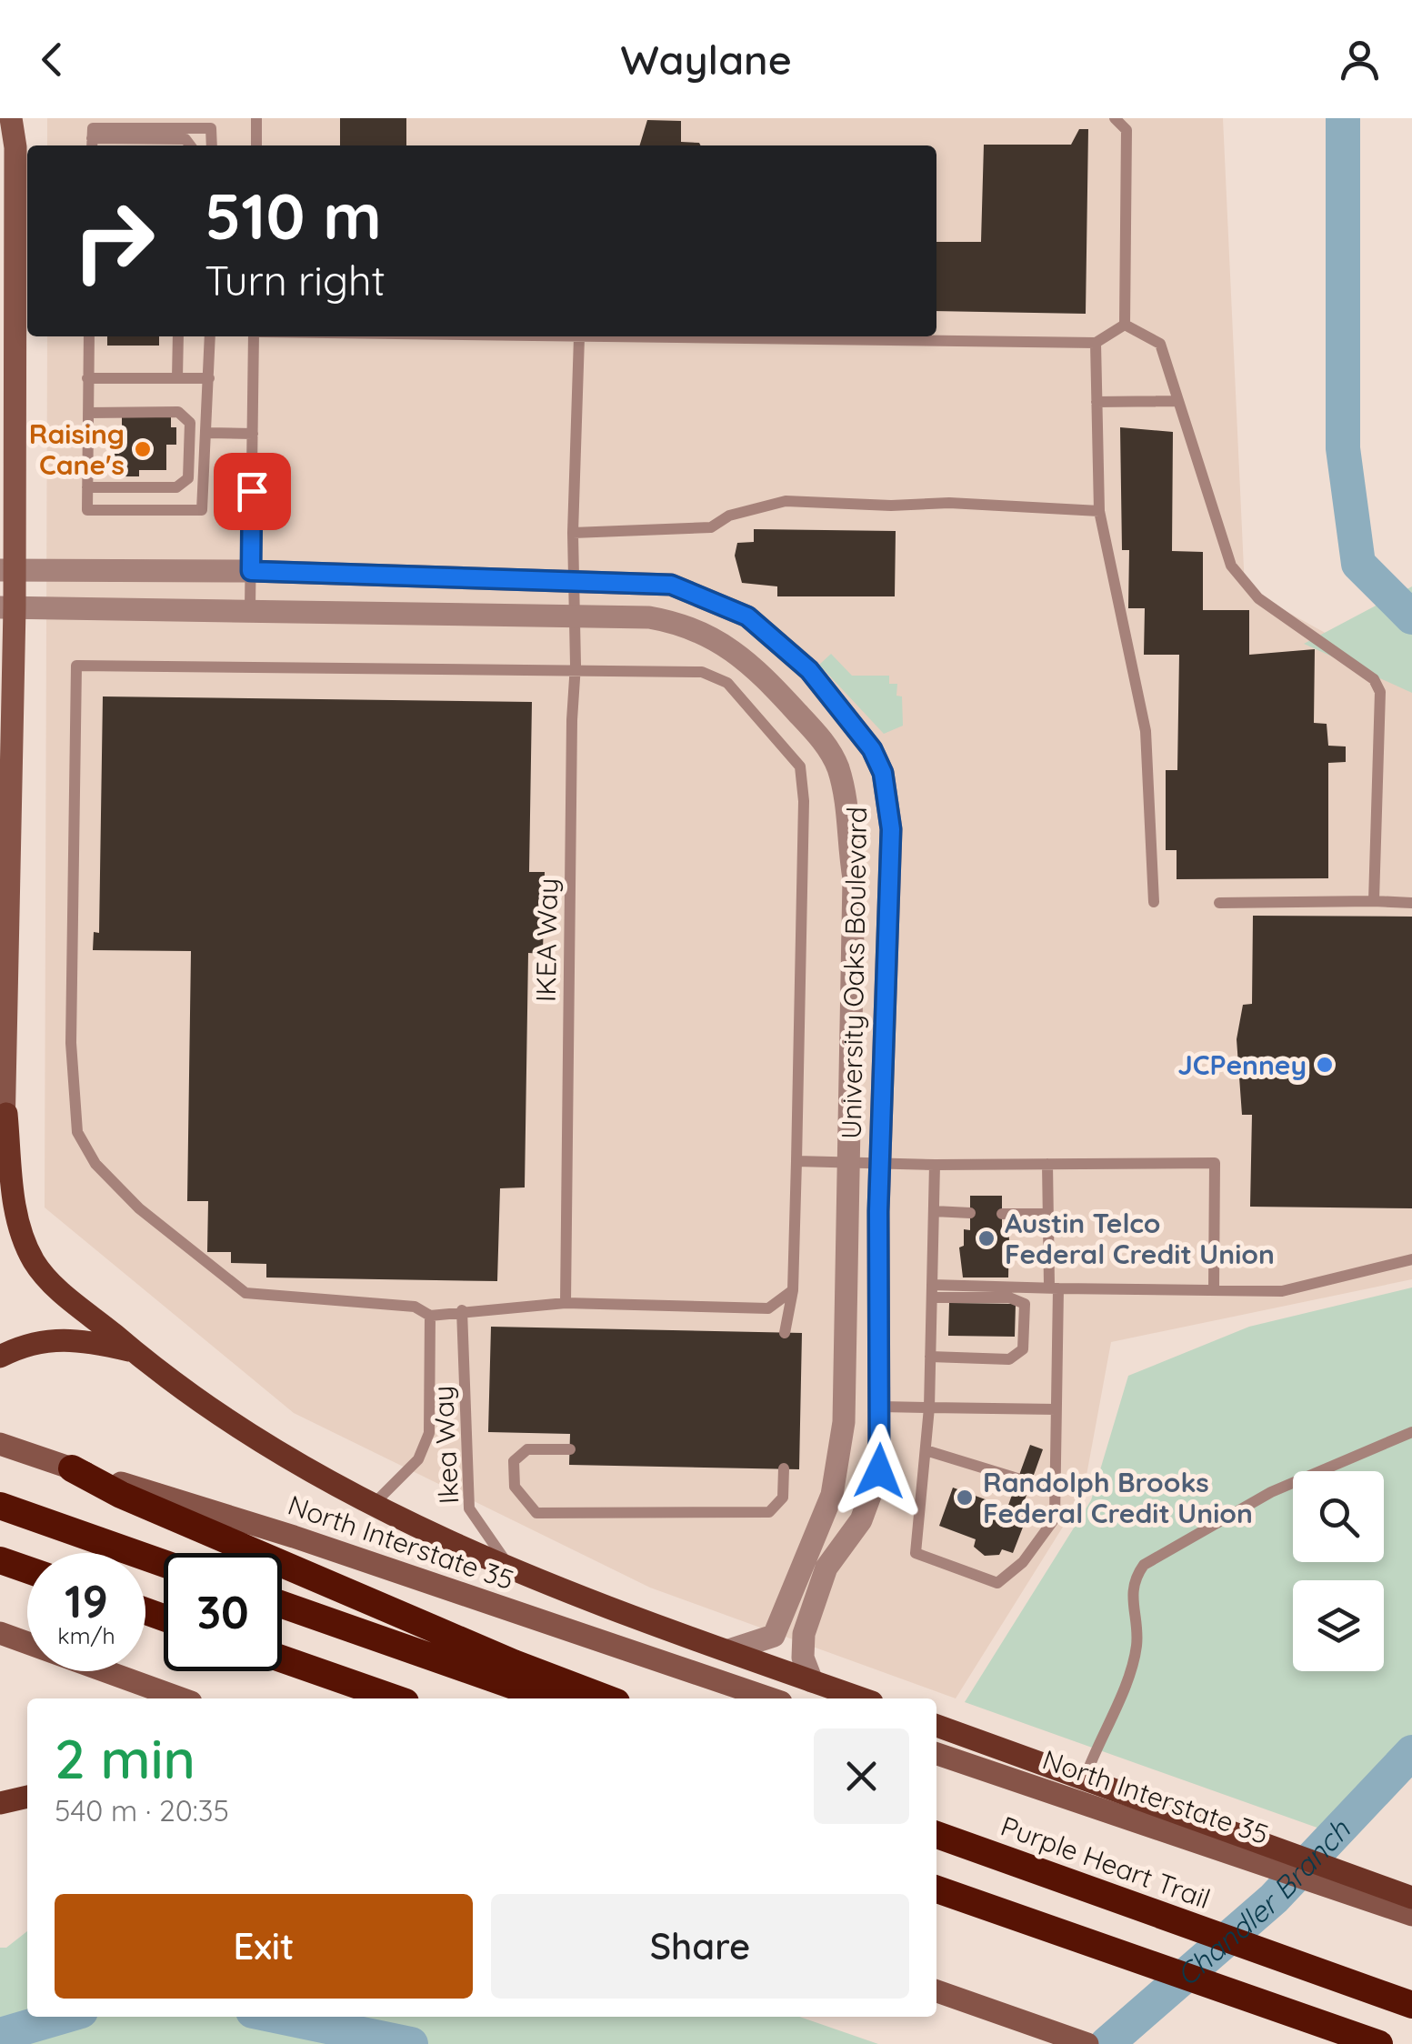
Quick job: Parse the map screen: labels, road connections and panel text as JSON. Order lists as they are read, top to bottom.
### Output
{
  "streets": {
    "highway": ["Purple Heart Trail"],
    "main road": ["North Interstate 35"],
    "street": ["University Oaks Boulevard"],
    "lane": ["IKEA Way", "Ikea Way"]
  },
  "crossings": [
    ["IKEA Way", "University Oaks Boulevard"]
  ],
  "water": ["Chandler Branch"],
  "places": [
    "Raising Cane's",
    "JCPenney",
    "Austin Telco Federal Credit Union",
    "Randolph Brooks Federal Credit Union"
  ],
  "page": {
    "header": "Waylane",
    "turn": ["510 m", "Turn right"],
    "speed": "19 km/h",
    "limit": "30",
    "heading": ["2 min", "540 m · 20:35"],
    "buttons": ["Exit", "Share"]
  }
}
